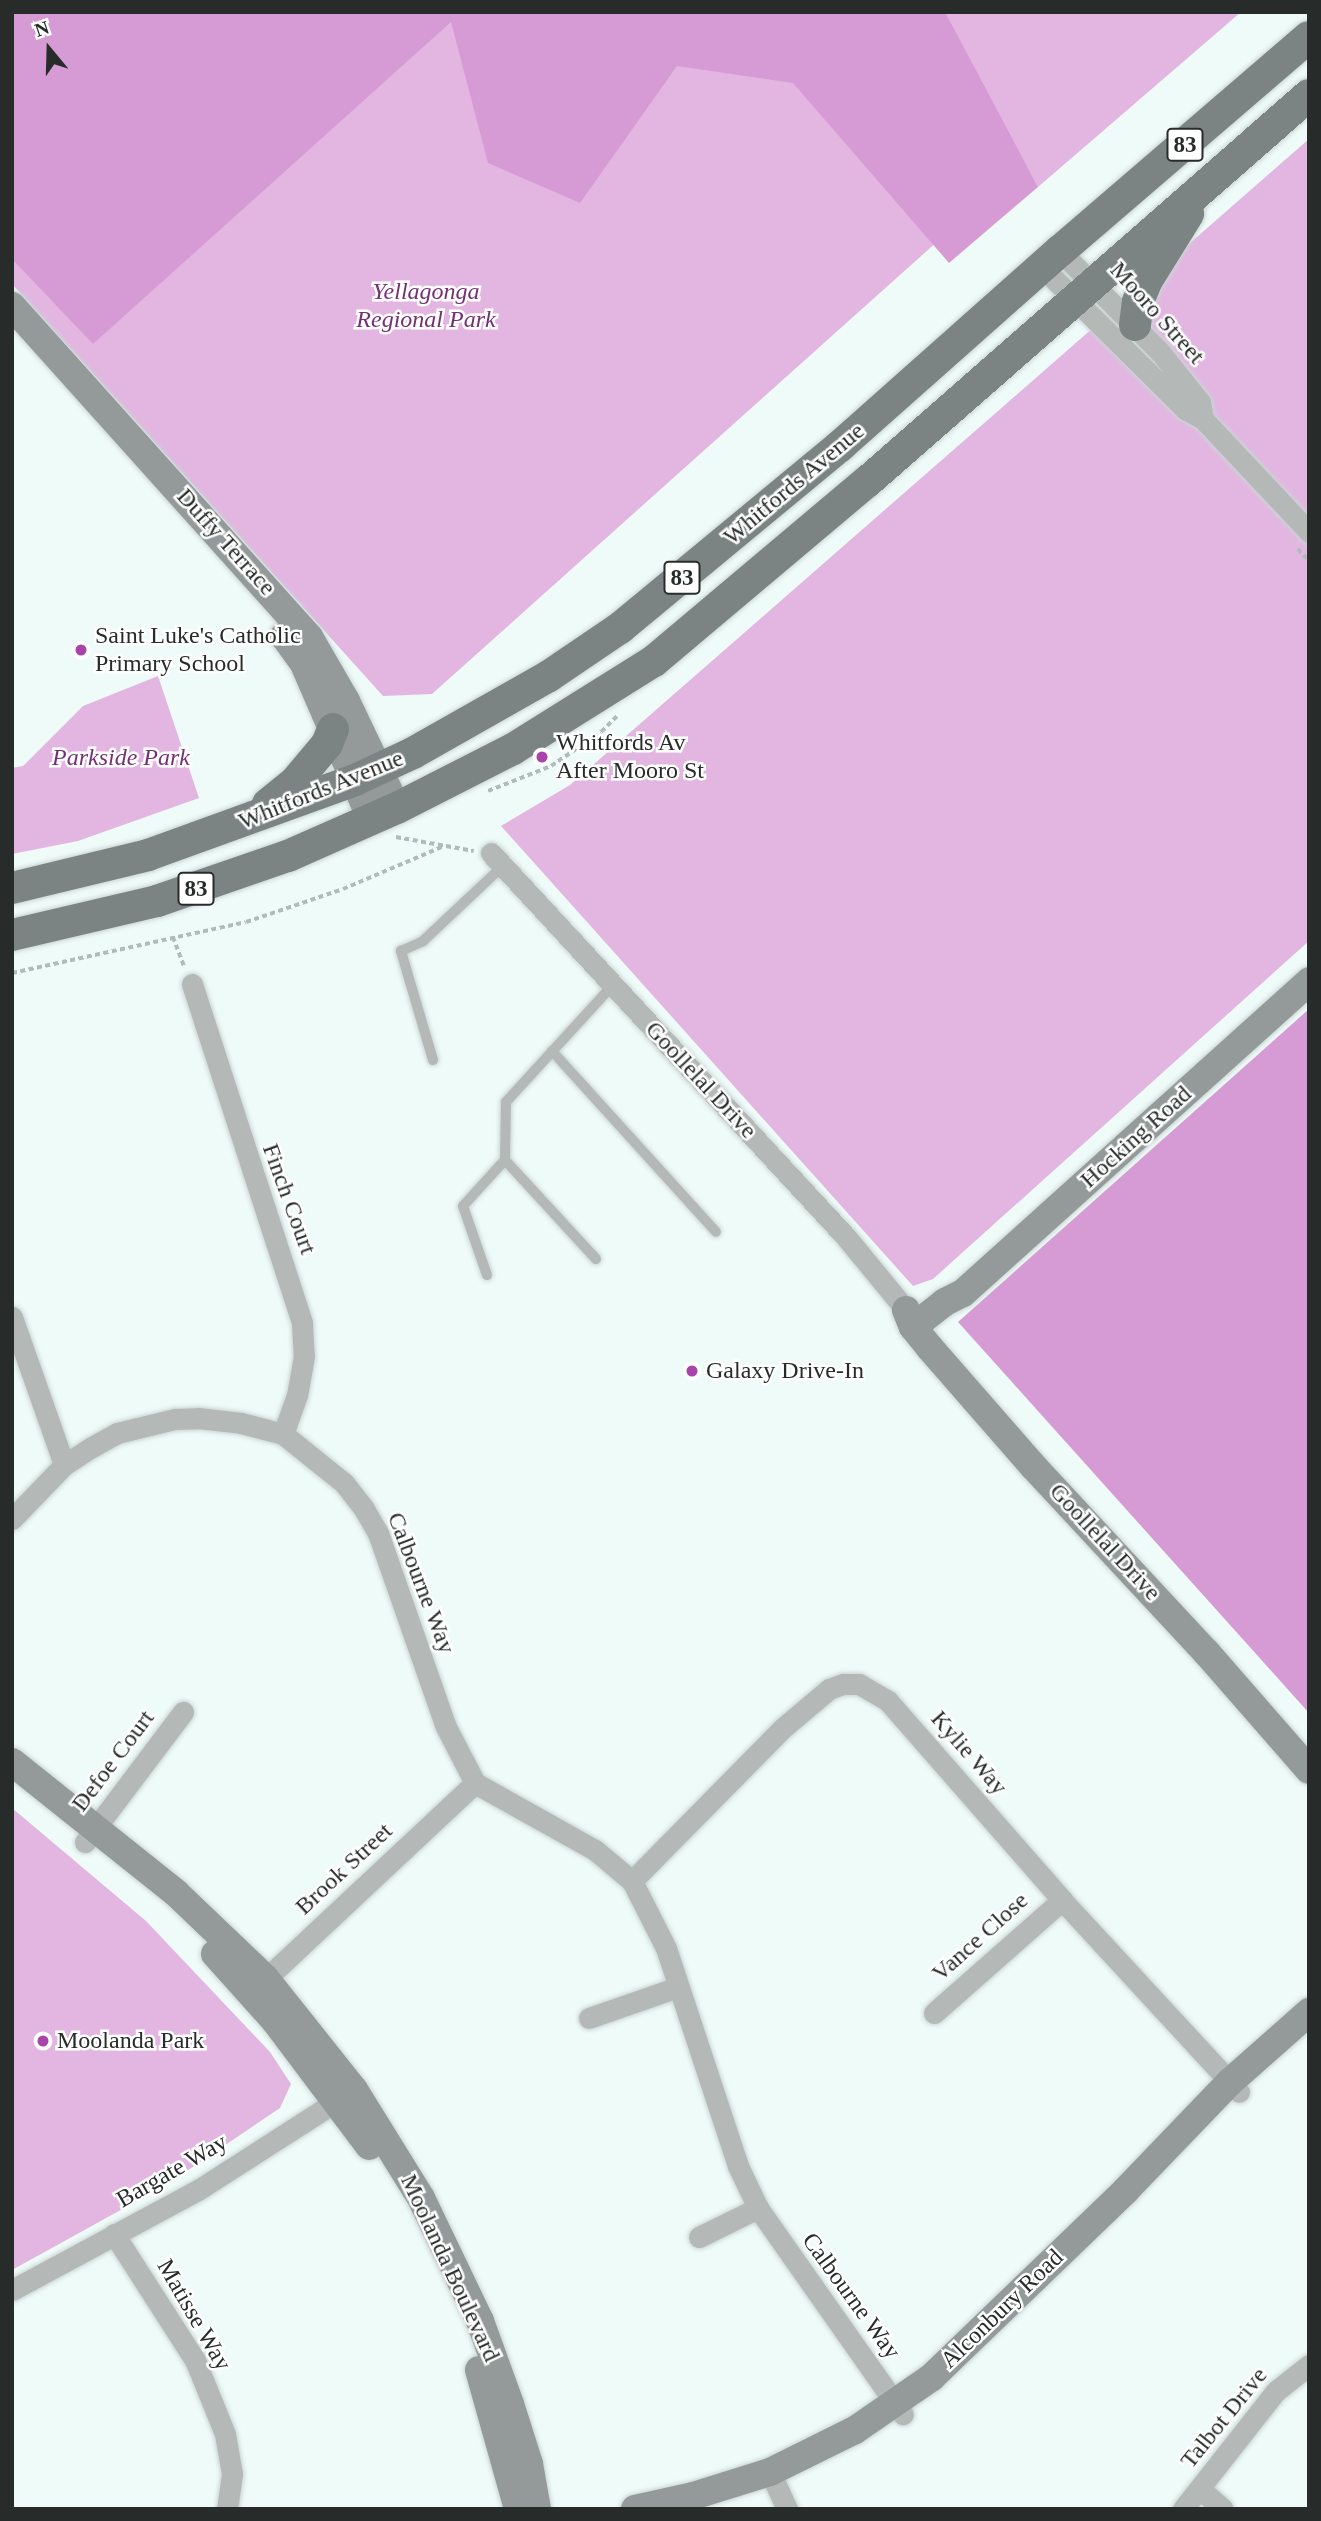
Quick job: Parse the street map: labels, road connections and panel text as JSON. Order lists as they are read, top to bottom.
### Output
{
  "streets": {
    "main road": ["83", "Whitfords Avenue"],
    "street": [
      "Mooro Street",
      "Duffy Terrace",
      "Goollelal Drive",
      "Hocking Road",
      "Finch Court",
      "Calbourne Way",
      "Kylie Way",
      "Defoe Court",
      "Brook Street",
      "Vance Close",
      "Bargate Way",
      "Moolanda Boulevard",
      "Alconbury Road",
      "Matisse Way",
      "Talbot Drive"
    ]
  },
  "crossings": [
    ["Mooro Street", "Whitfords Avenue"],
    ["Whitfords Avenue", "Duffy Terrace"],
    ["Goollelal Drive", "Hocking Road"],
    ["Finch Court", "Calbourne Way"],
    ["Calbourne Way", "Kylie Way"],
    ["Calbourne Way", "Brook Street"],
    ["Calbourne Way", "Alconbury Road"],
    ["Kylie Way", "Vance Close"],
    ["Kylie Way", "Alconbury Road"],
    ["Defoe Court", "Moolanda Boulevard"],
    ["Brook Street", "Moolanda Boulevard"],
    ["Bargate Way", "Moolanda Boulevard"],
    ["Bargate Way", "Matisse Way"]
  ],
  "parks": ["Yellagonga Regional Park", "Parkside Park"],
  "places": [
    "Saint Luke's Catholic Primary School",
    "Whitfords Av After Mooro St",
    "Galaxy Drive-In",
    "Moolanda Park"
  ],
  "north": "top"
}
